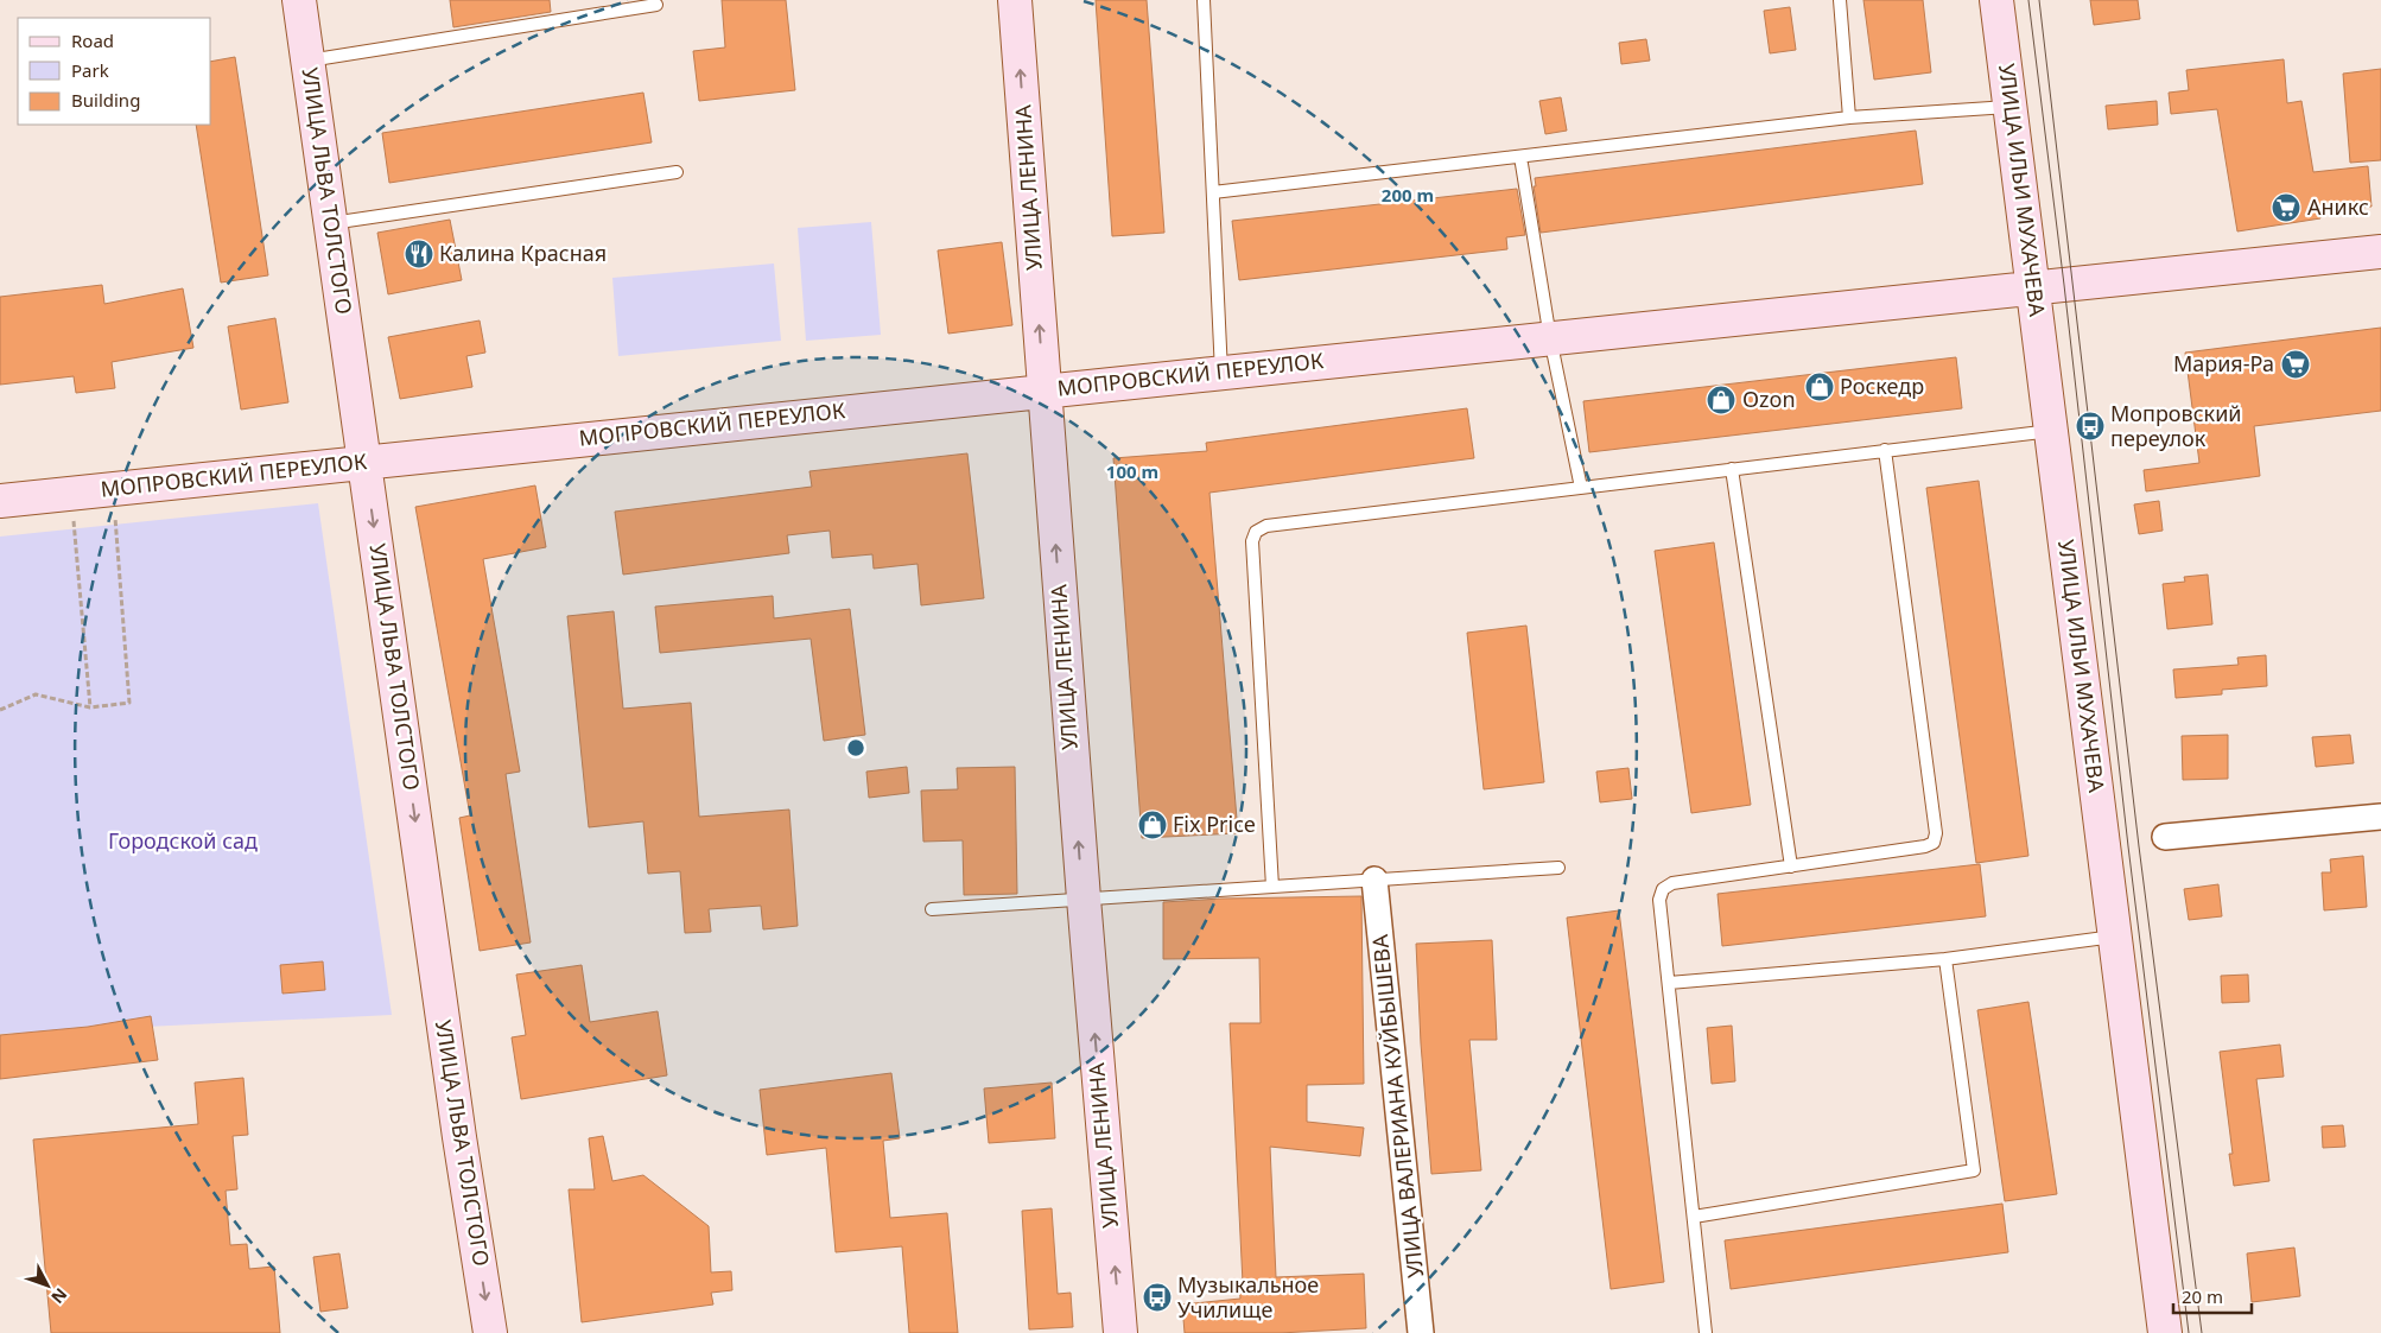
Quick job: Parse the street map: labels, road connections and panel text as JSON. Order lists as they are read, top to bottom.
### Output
{
  "streets": {
    "street": [
      "УЛИЦА ЛЕНИНА",
      "УЛИЦА ИЛЬИ МУХАЧЕВА",
      "УЛИЦА ЛЬВА ТОЛСТОГО",
      "МОПРОВСКИЙ ПЕРЕУЛОК",
      "УЛИЦА ВАЛЕРИАНА КУЙБЫШЕВА"
    ]
  },
  "crossings": [
    ["УЛИЦА ЛЕНИНА", "МОПРОВСКИЙ ПЕРЕУЛОК"],
    ["УЛИЦА ИЛЬИ МУХАЧЕВА", "МОПРОВСКИЙ ПЕРЕУЛОК"],
    ["УЛИЦА ЛЬВА ТОЛСТОГО", "МОПРОВСКИЙ ПЕРЕУЛОК"]
  ],
  "one_way": ["УЛИЦА ЛЕНИНА", "УЛИЦА ЛЬВА ТОЛСТОГО"],
  "parks": ["Городской сад"],
  "places": {
    "supermarket": ["Аникс", "Мария-Ра"],
    "restaurant": ["Калина Красная"],
    "shop": ["Роскедр", "Ozon", "Fix Price"],
    "bus stop": ["Мопровский переулок", "Музыкальное Училище"]
  },
  "legend": ["Road", "Park", "Building"],
  "scale_bar": "20 m",
  "north": "bottom right",
  "rings": ["200 m", "100 m"]
}
